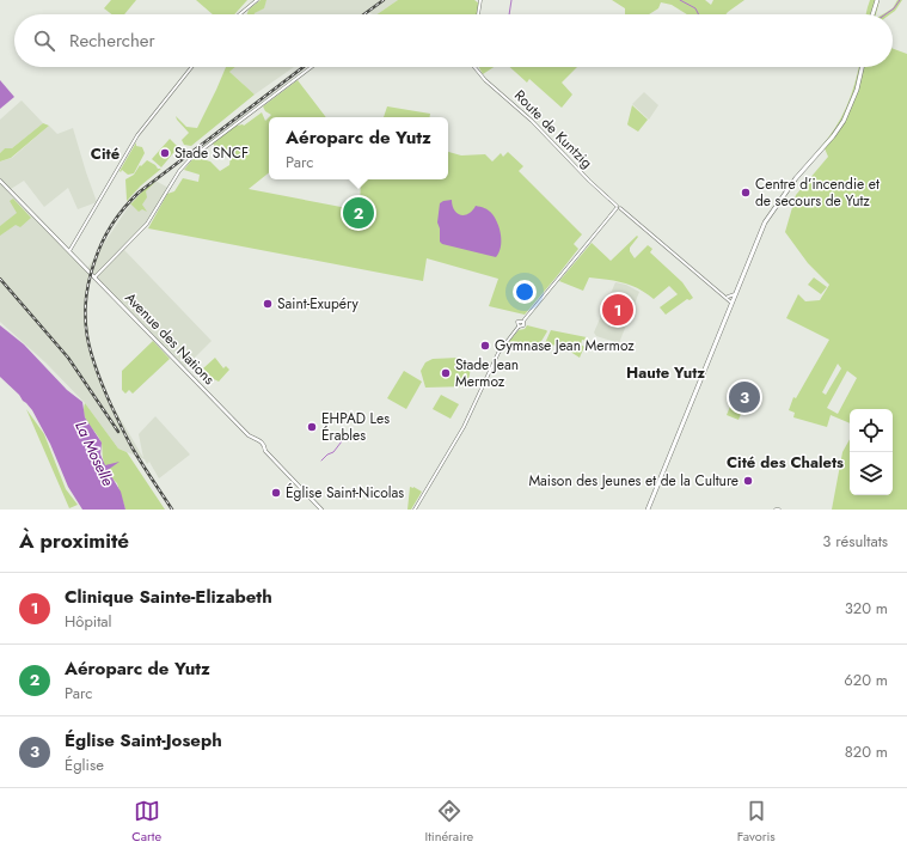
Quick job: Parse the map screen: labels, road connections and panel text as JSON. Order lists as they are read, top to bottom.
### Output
{
  "streets": {
    "main road": ["Avenue des Nations"],
    "street": ["Route de Kuntzig"]
  },
  "districts": ["Cité", "Haute Yutz", "Cité des Chalets"],
  "water": ["La Moselle"],
  "places": [
    "Stade SNCF",
    "Centre d’incendie et de secours de Yutz",
    "Saint-Exupéry",
    "Gymnase Jean Mermoz",
    "Stade Jean Mermoz",
    "EHPAD Les Érables",
    "Maison des Jeunes et de la Culture",
    "Église Saint-Nicolas"
  ],
  "page": {
    "search": "Rechercher",
    "popup": ["Aéroparc de Yutz", "Parc"],
    "pins": ["2", "1", "3"],
    "heading": ["À proximité", "3 résultats"],
    "list": [
      {
        "mark": "1",
        "name": "Clinique Sainte-Elizabeth",
        "note": "Hôpital",
        "value": "320 m"
      },
      {
        "mark": "2",
        "name": "Aéroparc de Yutz",
        "note": "Parc",
        "value": "620 m"
      },
      {
        "mark": "3",
        "name": "Église Saint-Joseph",
        "note": "Église",
        "value": "820 m"
      }
    ],
    "nav": ["Carte", "Itinéraire", "Favoris"]
  }
}
